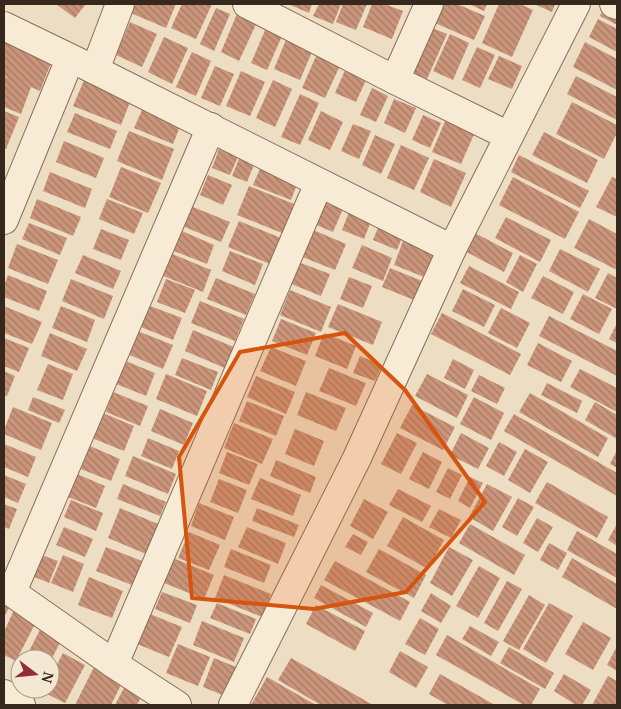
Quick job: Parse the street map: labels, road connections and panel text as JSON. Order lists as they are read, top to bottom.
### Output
{
  "north": "right"
}
